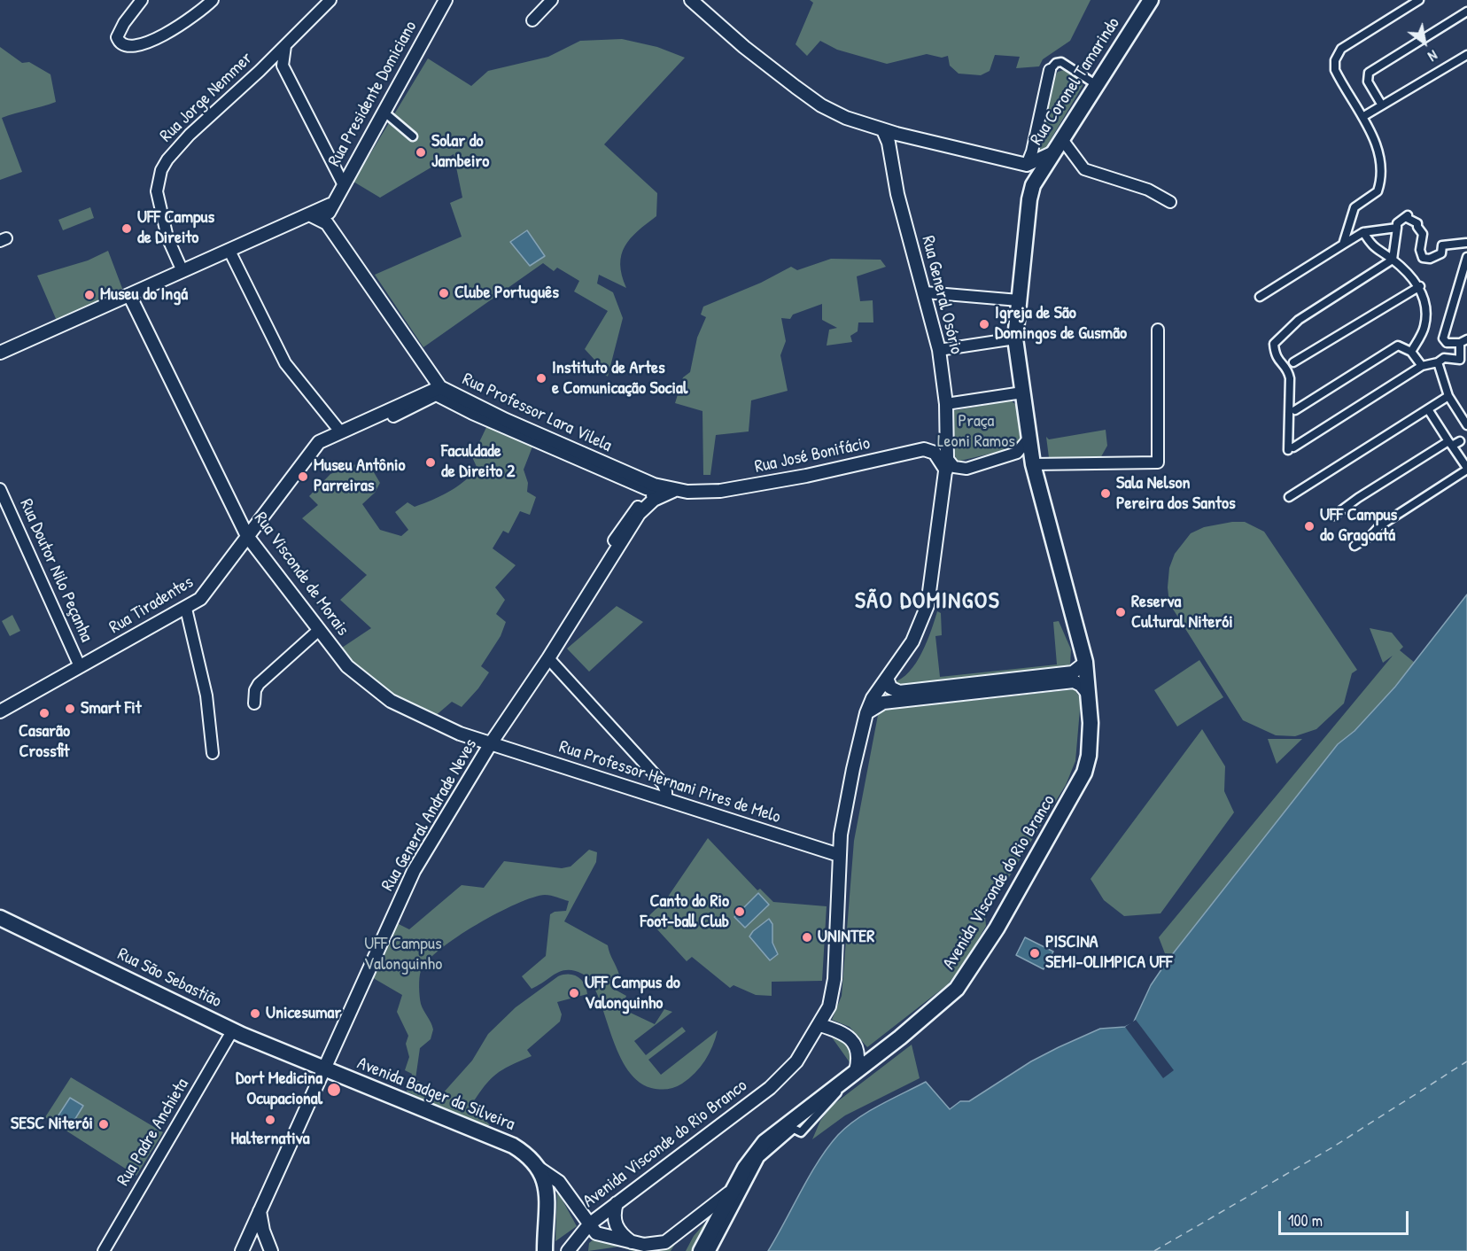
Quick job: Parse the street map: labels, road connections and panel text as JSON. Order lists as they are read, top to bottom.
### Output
{
  "streets": {
    "main road": [
      "Rua Coronel Tamarindo",
      "Avenida Visconde do Rio Branco",
      "Rua São Sebastião",
      "Avenida Badger da Silveira"
    ],
    "street": [
      "Rua Presidente Domiciano",
      "Rua Jorge Nemmer",
      "Rua General Osório",
      "Rua Professor Lara Vilela",
      "Rua José Bonifácio",
      "Rua Doutor Nilo Peçanha",
      "Rua Visconde de Morais",
      "Rua Tiradentes",
      "Rua Professor Hernani Pires de Melo",
      "Rua General Andrade Neves",
      "Rua Padre Anchieta"
    ]
  },
  "crossings": [
    ["Rua Presidente Domiciano", "Rua Professor Lara Vilela"],
    ["Rua General Osório", "Rua José Bonifácio"],
    ["Rua General Osório", "Avenida Visconde do Rio Branco"],
    ["Rua Professor Lara Vilela", "Rua José Bonifácio"],
    ["Rua Professor Lara Vilela", "Rua Tiradentes"],
    ["Rua Professor Lara Vilela", "Rua General Andrade Neves"],
    ["Rua José Bonifácio", "Rua General Andrade Neves"],
    ["Rua Doutor Nilo Peçanha", "Rua Tiradentes"],
    ["Rua Visconde de Morais", "Rua Tiradentes"],
    ["Rua Visconde de Morais", "Rua Professor Hernani Pires de Melo"],
    ["Rua Visconde de Morais", "Rua General Andrade Neves"],
    ["Rua Professor Hernani Pires de Melo", "Rua General Andrade Neves"],
    ["Rua Professor Hernani Pires de Melo", "Avenida Visconde do Rio Branco"],
    ["Rua General Andrade Neves", "Rua São Sebastião"],
    ["Rua General Andrade Neves", "Avenida Badger da Silveira"],
    ["Avenida Visconde do Rio Branco", "Avenida Badger da Silveira"],
    ["Rua São Sebastião", "Avenida Badger da Silveira"],
    ["Rua São Sebastião", "Rua Padre Anchieta"]
  ],
  "districts": ["SÃO DOMINGOS"],
  "parks": ["Praça Leoni Ramos", "UFF Campus Valonguinho"],
  "places": [
    "Solar do Jambeiro",
    "UFF Campus de Direito",
    "Clube Português",
    "Museu do Ingá",
    "Igreja de São Domingos de Gusmão",
    "Instituto de Artes e Comunicação Social",
    "Faculdade de Direito 2",
    "Museu Antônio Parreiras",
    "Sala Nelson Pereira dos Santos",
    "UFF Campus do Gragoatá",
    "Reserva Cultural Niterói",
    "Smart Fit",
    "Casarão Crossfit",
    "Canto do Rio Foot-ball Club",
    "UNINTER",
    "PISCINA SEMI-OLIMPICA UFF",
    "UFF Campus do Valonguinho",
    "Unicesumar",
    "Dort Medicina Ocupacional",
    "Halternativa",
    "SESC Niterói"
  ],
  "scale_bar": "100 m",
  "north": "bottom right"
}
